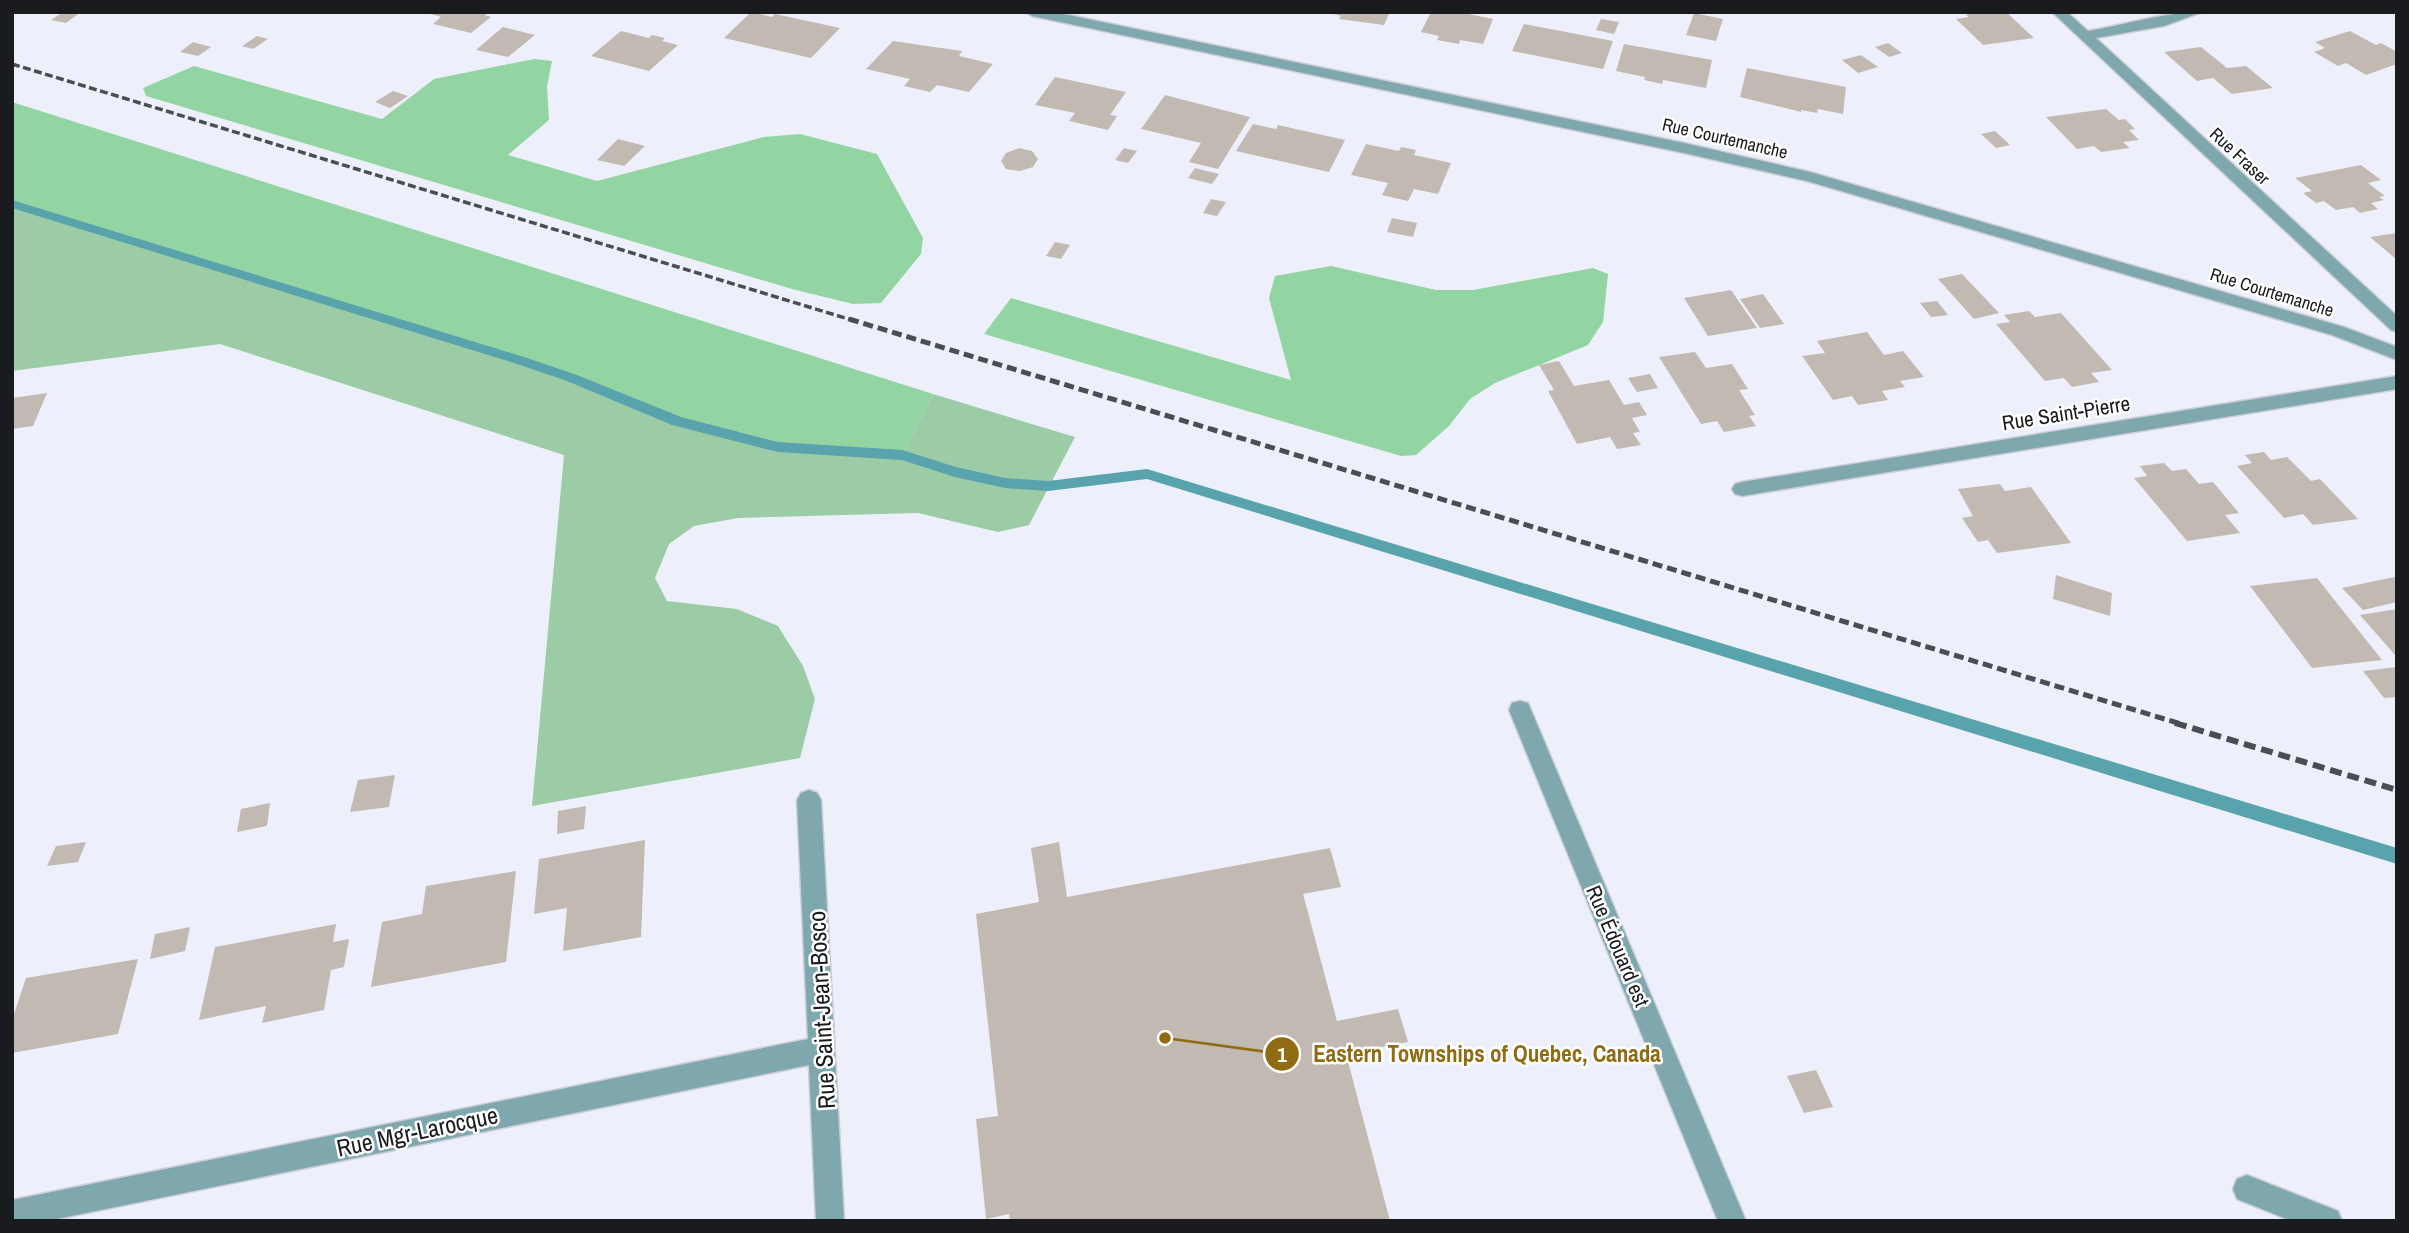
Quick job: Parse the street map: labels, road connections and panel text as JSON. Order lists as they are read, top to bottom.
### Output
{
  "streets": {
    "street": [
      "Rue Courtemanche",
      "Rue Fraser",
      "Rue Saint-Pierre",
      "Rue Édouard est",
      "Rue Saint-Jean-Bosco",
      "Rue Mgr-Larocque"
    ]
  },
  "crossings": [
    ["Rue Saint-Jean-Bosco", "Rue Mgr-Larocque"]
  ],
  "places": ["Eastern Townships of Quebec, Canada"]
}
